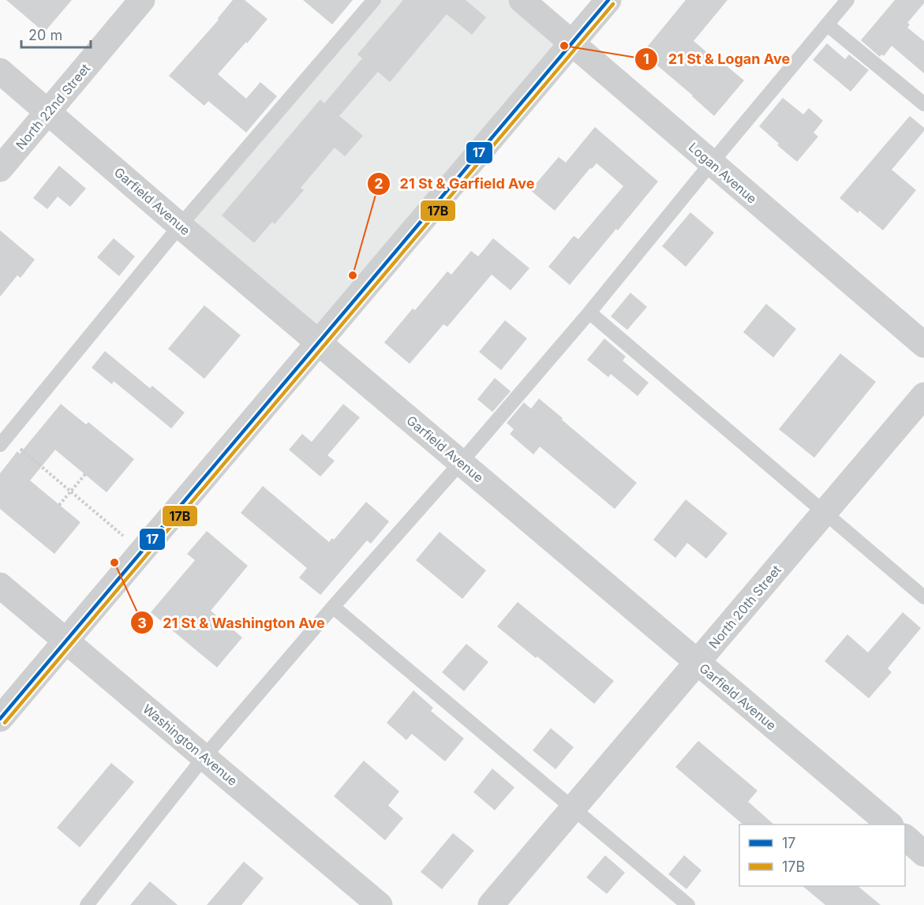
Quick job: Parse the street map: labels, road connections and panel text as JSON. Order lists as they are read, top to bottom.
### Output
{
  "streets": {
    "street": [
      "North 22nd Street",
      "Logan Avenue",
      "Garfield Avenue",
      "North 20th Street",
      "Washington Avenue"
    ]
  },
  "crossings": [
    ["North 22nd Street", "Garfield Avenue"],
    ["Garfield Avenue", "North 20th Street"]
  ],
  "places": ["21 St & Logan Ave", "21 St & Garfield Ave", "21 St & Washington Ave"],
  "lines": ["transit line 17", "transit line 17B"],
  "legend": ["17", "17B"],
  "scale_bar": "20 m"
}
